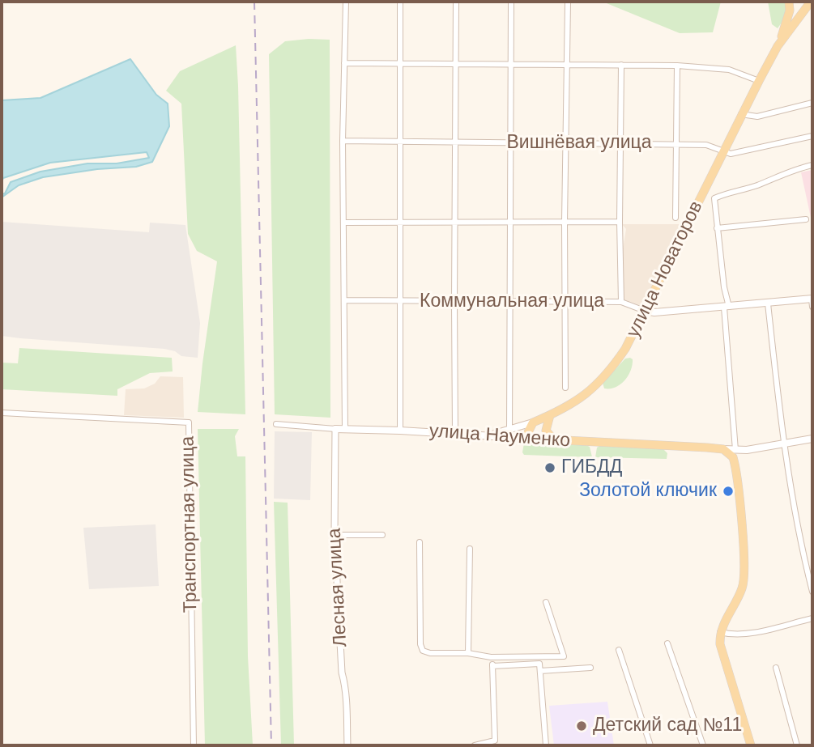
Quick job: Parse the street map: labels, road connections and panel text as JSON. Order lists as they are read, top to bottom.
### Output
{
  "streets": {
    "main road": ["улица Новаторов", "Коммунальная улица", "улица Науменко"],
    "street": ["Вишнёвая улица", "Транспортная улица", "Лесная улица"]
  },
  "crossings": [
    ["Вишнёвая улица", "улица Новаторов"],
    ["улица Новаторов", "Коммунальная улица"],
    ["улица Новаторов", "улица Науменко"],
    ["улица Науменко", "Лесная улица"]
  ],
  "places": ["ГИБДД", "Золотой ключик", "Детский сад №11"]
}
